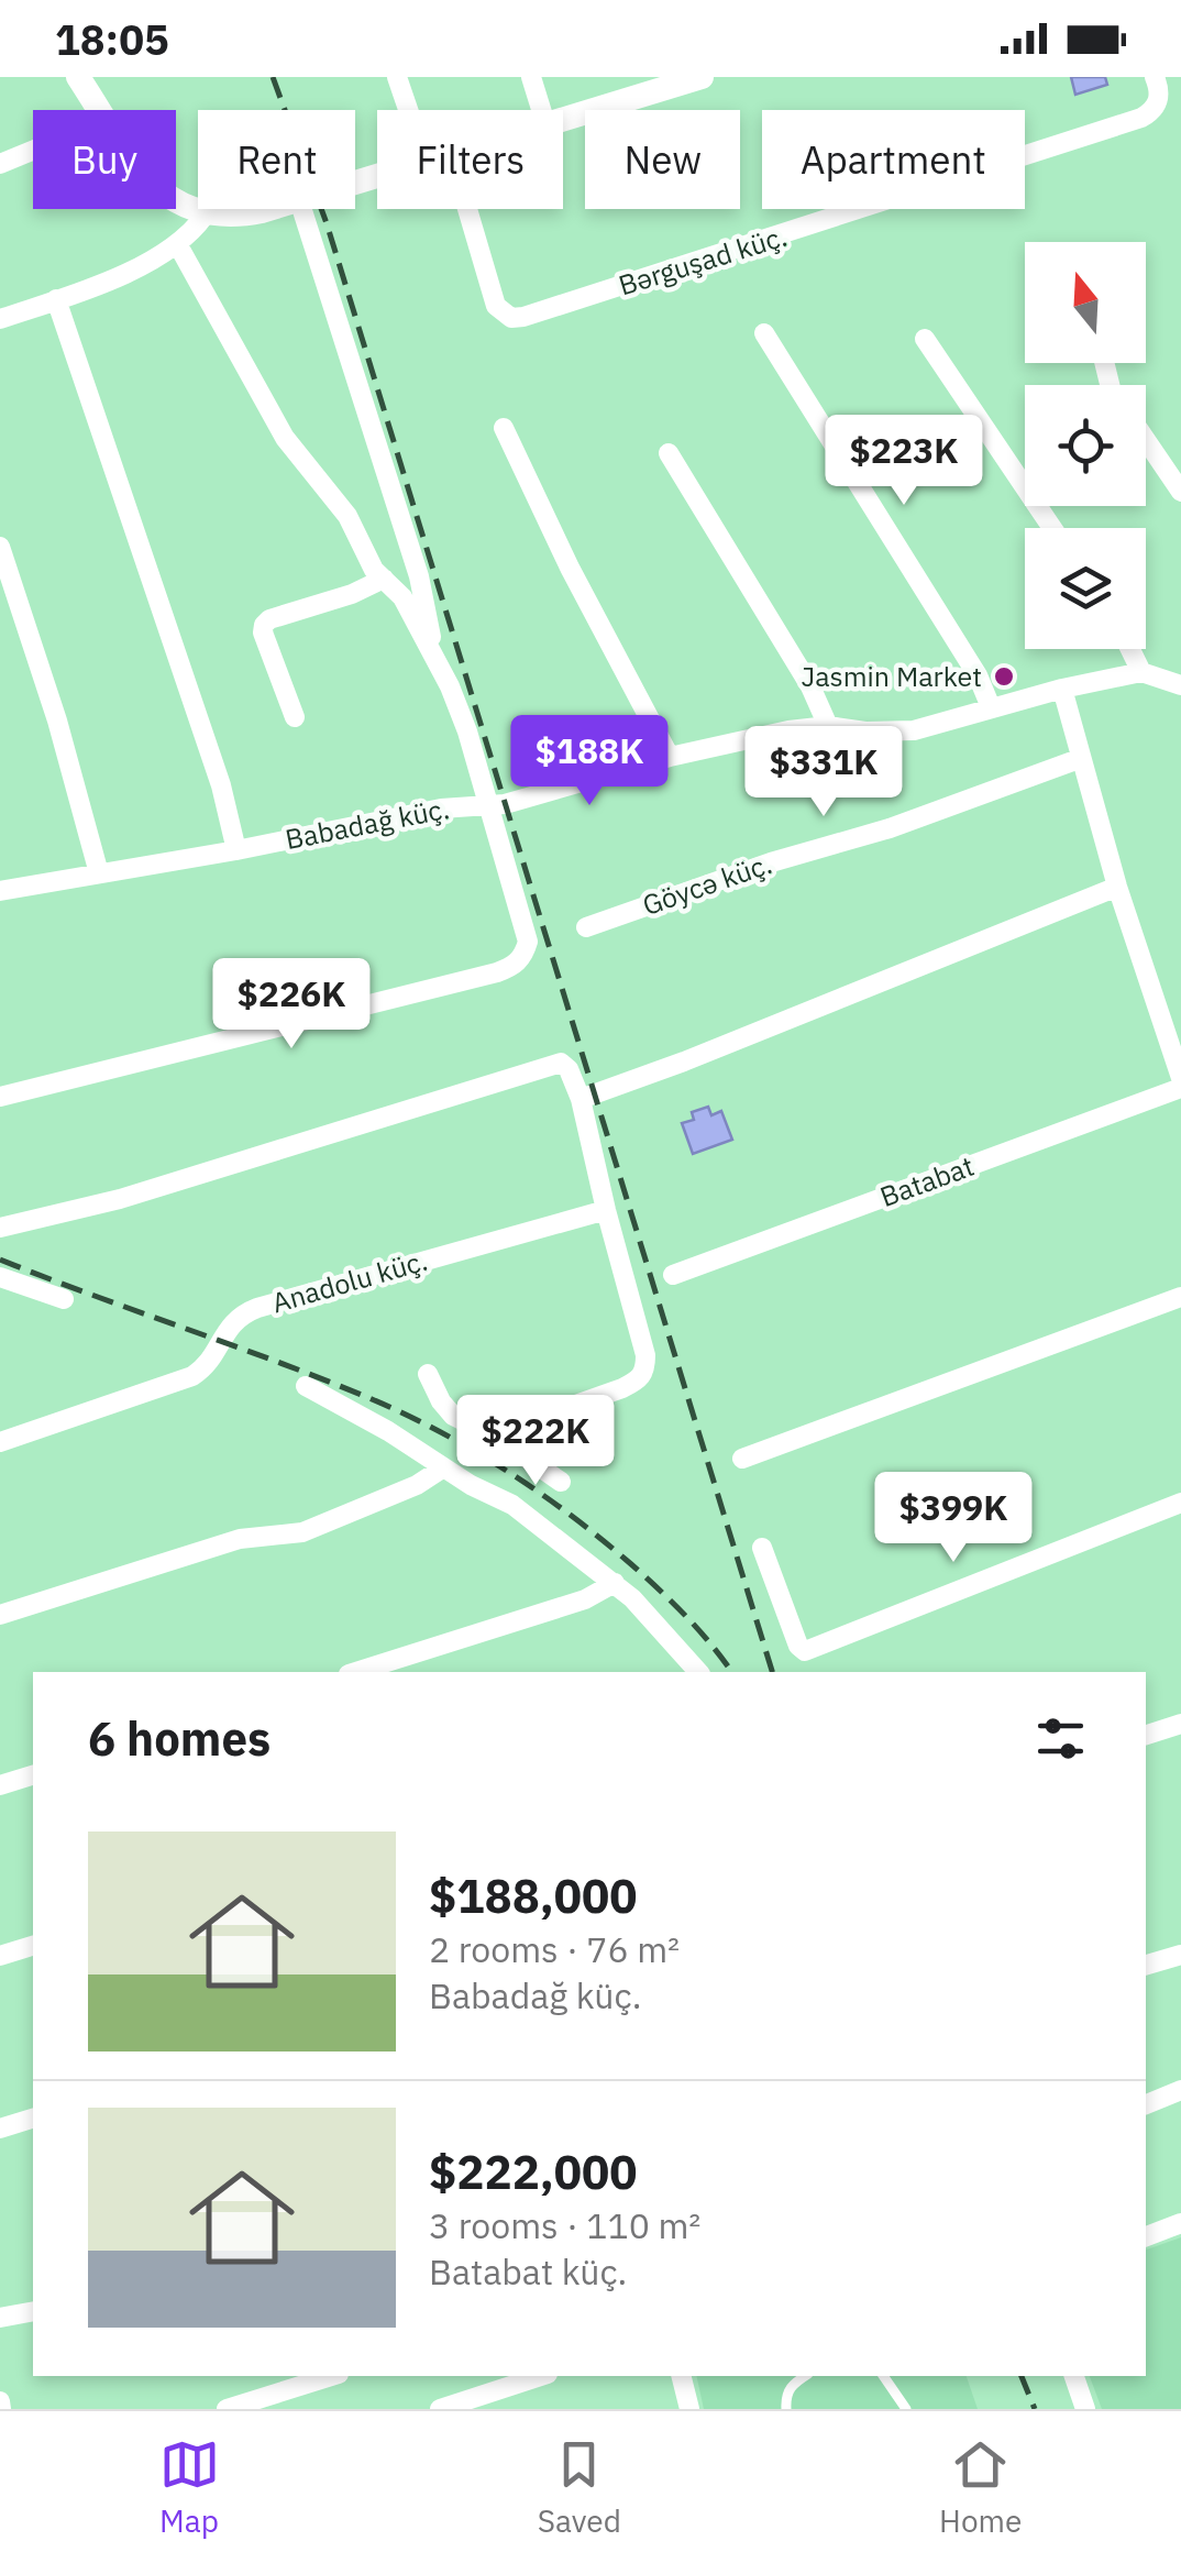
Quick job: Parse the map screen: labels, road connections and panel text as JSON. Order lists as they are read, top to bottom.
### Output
{
  "streets": {
    "street": [
      "Bərguşad küç.",
      "Babadağ küç.",
      "Göycə küç.",
      "Batabat",
      "Anadolu küç."
    ]
  },
  "places": ["Jasmin Market"],
  "north": "top",
  "page": {
    "status": "18:05",
    "chip": [
      "Buy",
      "Rent",
      "Filters",
      "New",
      "Apartment"
    ],
    "price": [
      "$223K",
      "$188K",
      "$331K",
      "$226K",
      "$222K",
      "$399K"
    ],
    "heading": "6 homes",
    "list": [
      {
        "name": "$188,000",
        "note": "2 rooms · 76 m² · Babadağ küç."
      },
      {
        "name": "$222,000",
        "note": "3 rooms · 110 m² · Batabat küç."
      }
    ],
    "tabs": ["Map", "Saved", "Home"]
  }
}
